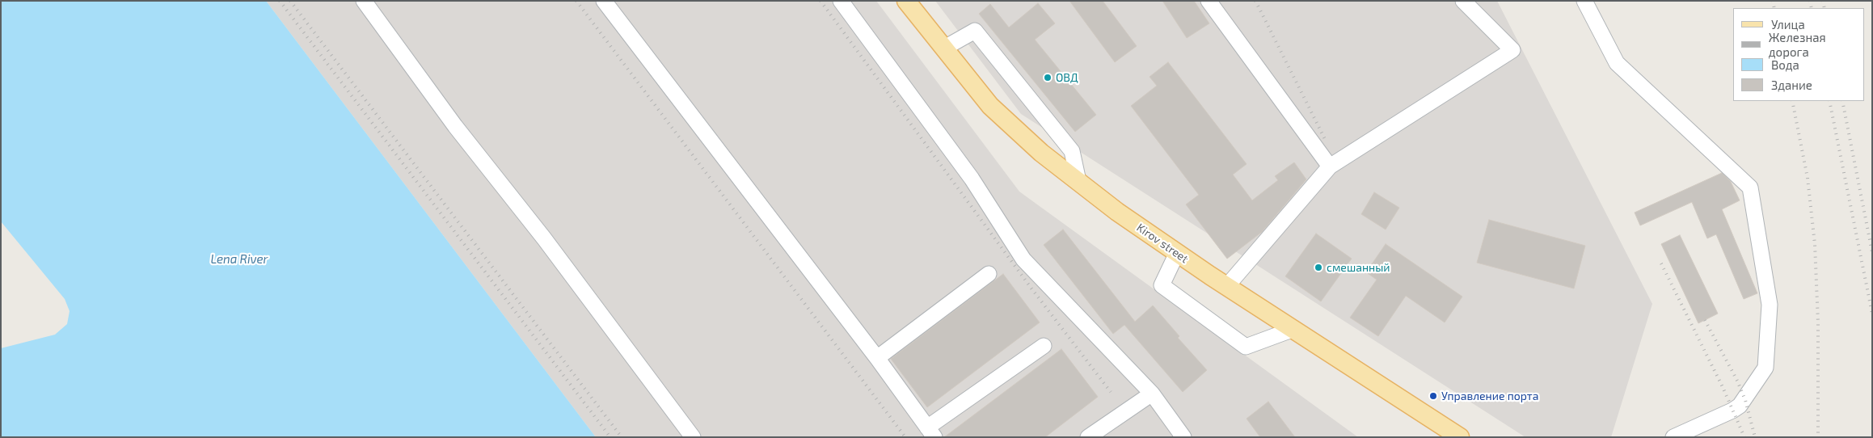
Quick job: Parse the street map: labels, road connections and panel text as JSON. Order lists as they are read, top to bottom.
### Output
{
  "streets": {
    "main road": ["Kirov street"]
  },
  "water": ["Lena River"],
  "places": ["ОВД", "смешанный", "Управление порта"],
  "legend": [
    "Улица",
    "Железная дорога",
    "Вода",
    "Здание"
  ]
}
